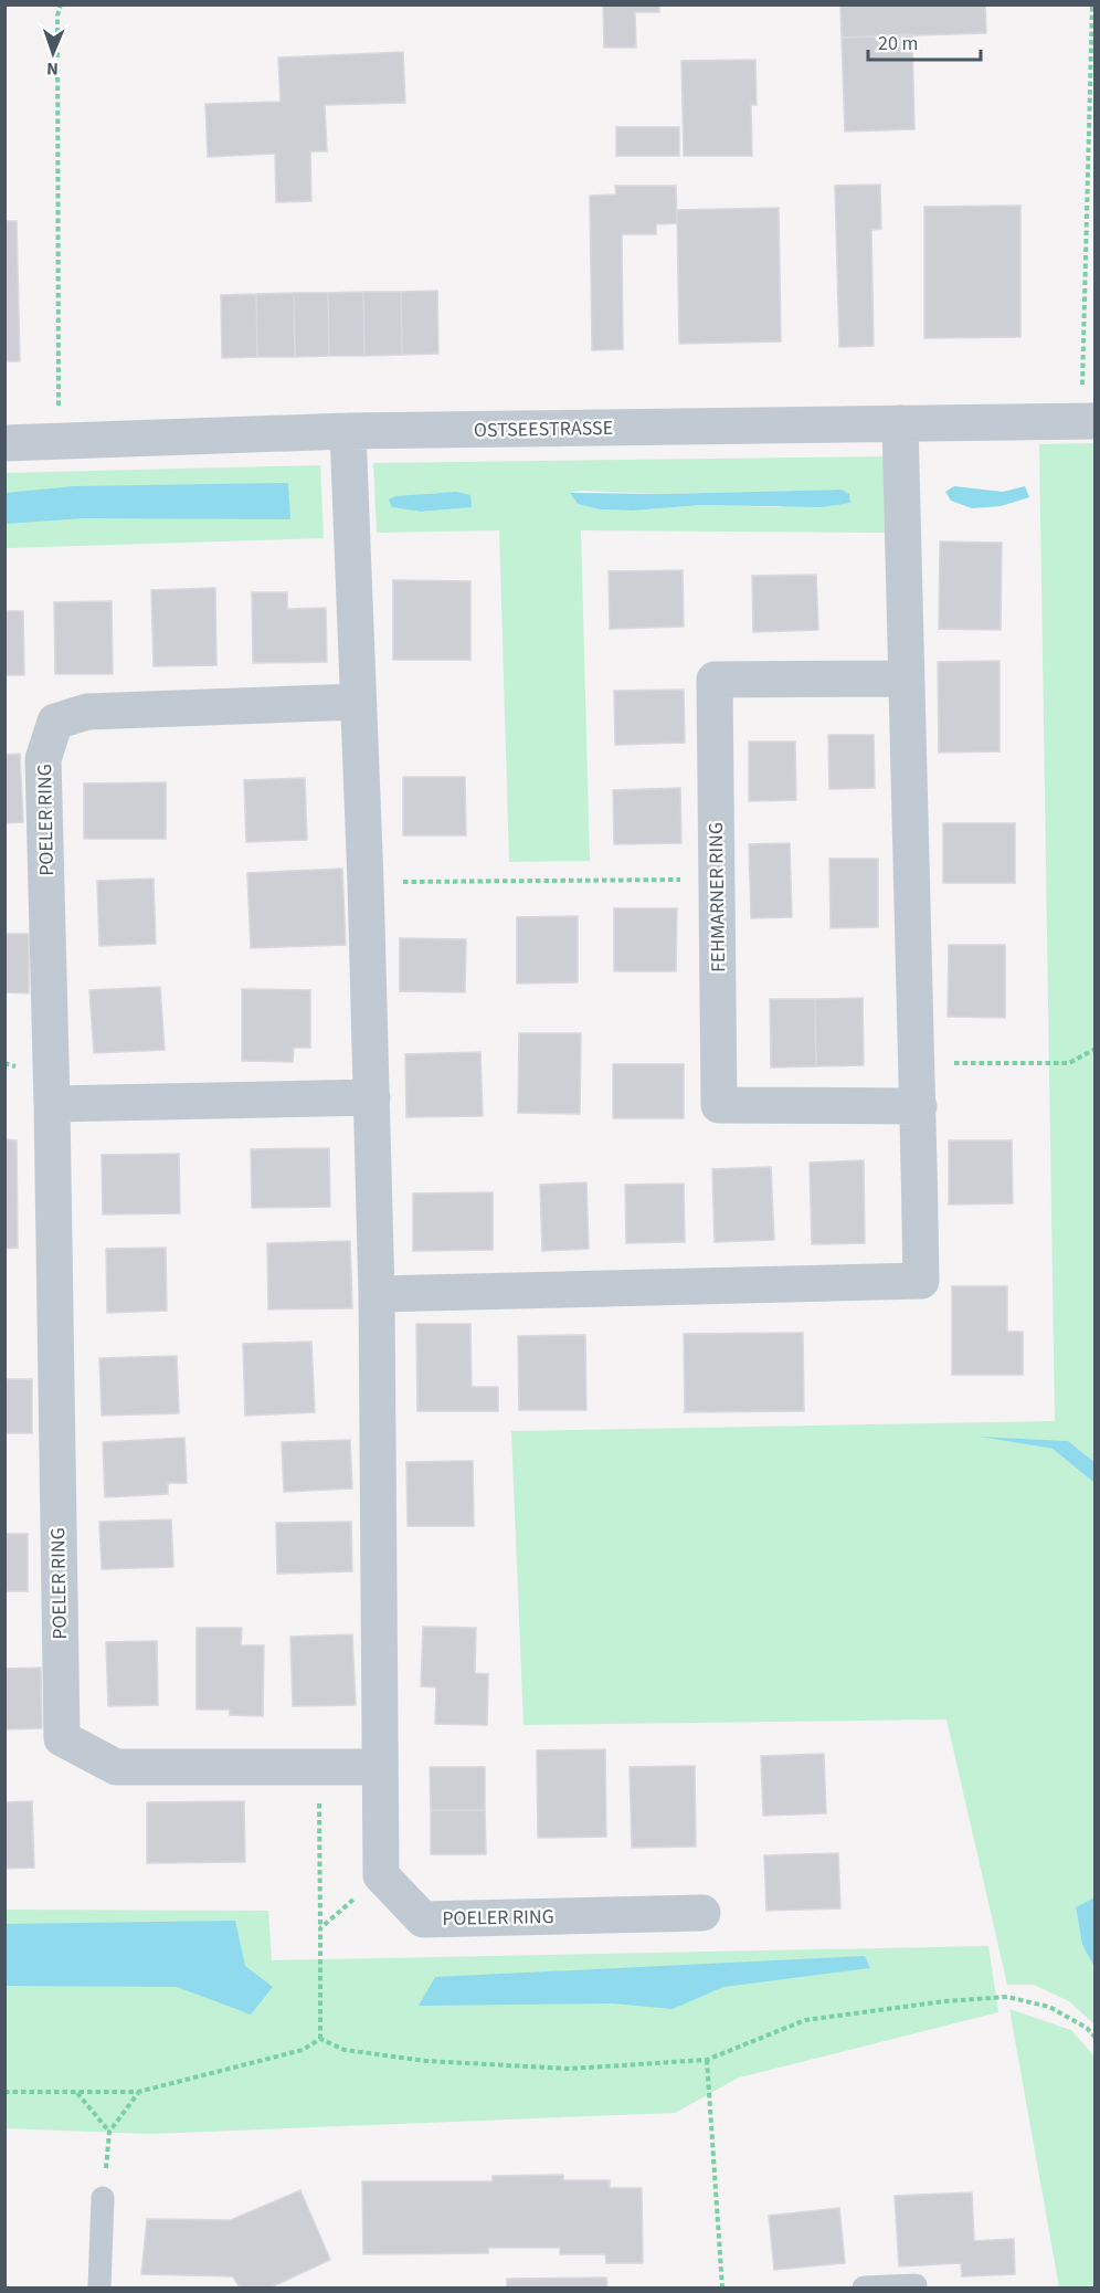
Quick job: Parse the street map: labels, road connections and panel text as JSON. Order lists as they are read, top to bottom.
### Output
{
  "streets": {
    "street": ["OSTSEESTRASSE", "POELER RING", "FEHMARNER RING"]
  },
  "scale_bar": "20 m",
  "north": "bottom"
}
